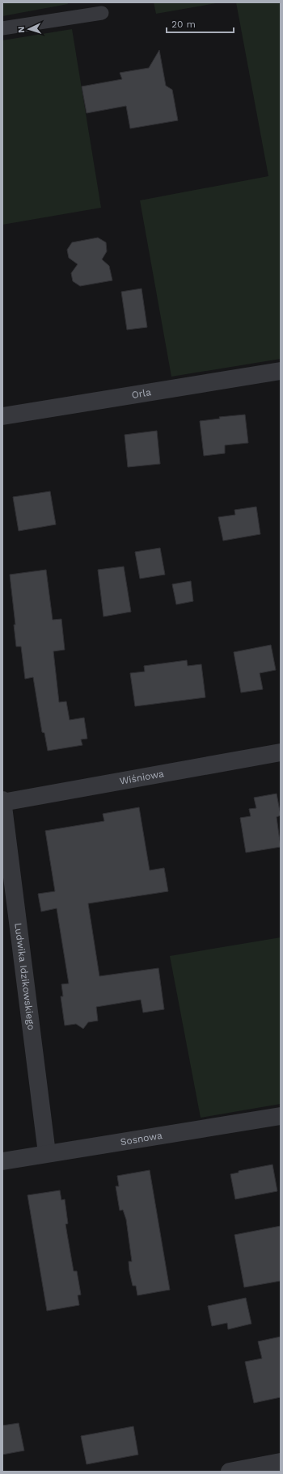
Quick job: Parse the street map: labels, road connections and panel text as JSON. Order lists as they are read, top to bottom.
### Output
{
  "streets": {
    "street": [
      "Orla",
      "Wiśniowa",
      "Ludwika Idzikowskiego",
      "Sosnowa"
    ]
  },
  "crossings": [
    ["Wiśniowa", "Ludwika Idzikowskiego"],
    ["Ludwika Idzikowskiego", "Sosnowa"]
  ],
  "scale_bar": "20 m",
  "north": "left"
}
